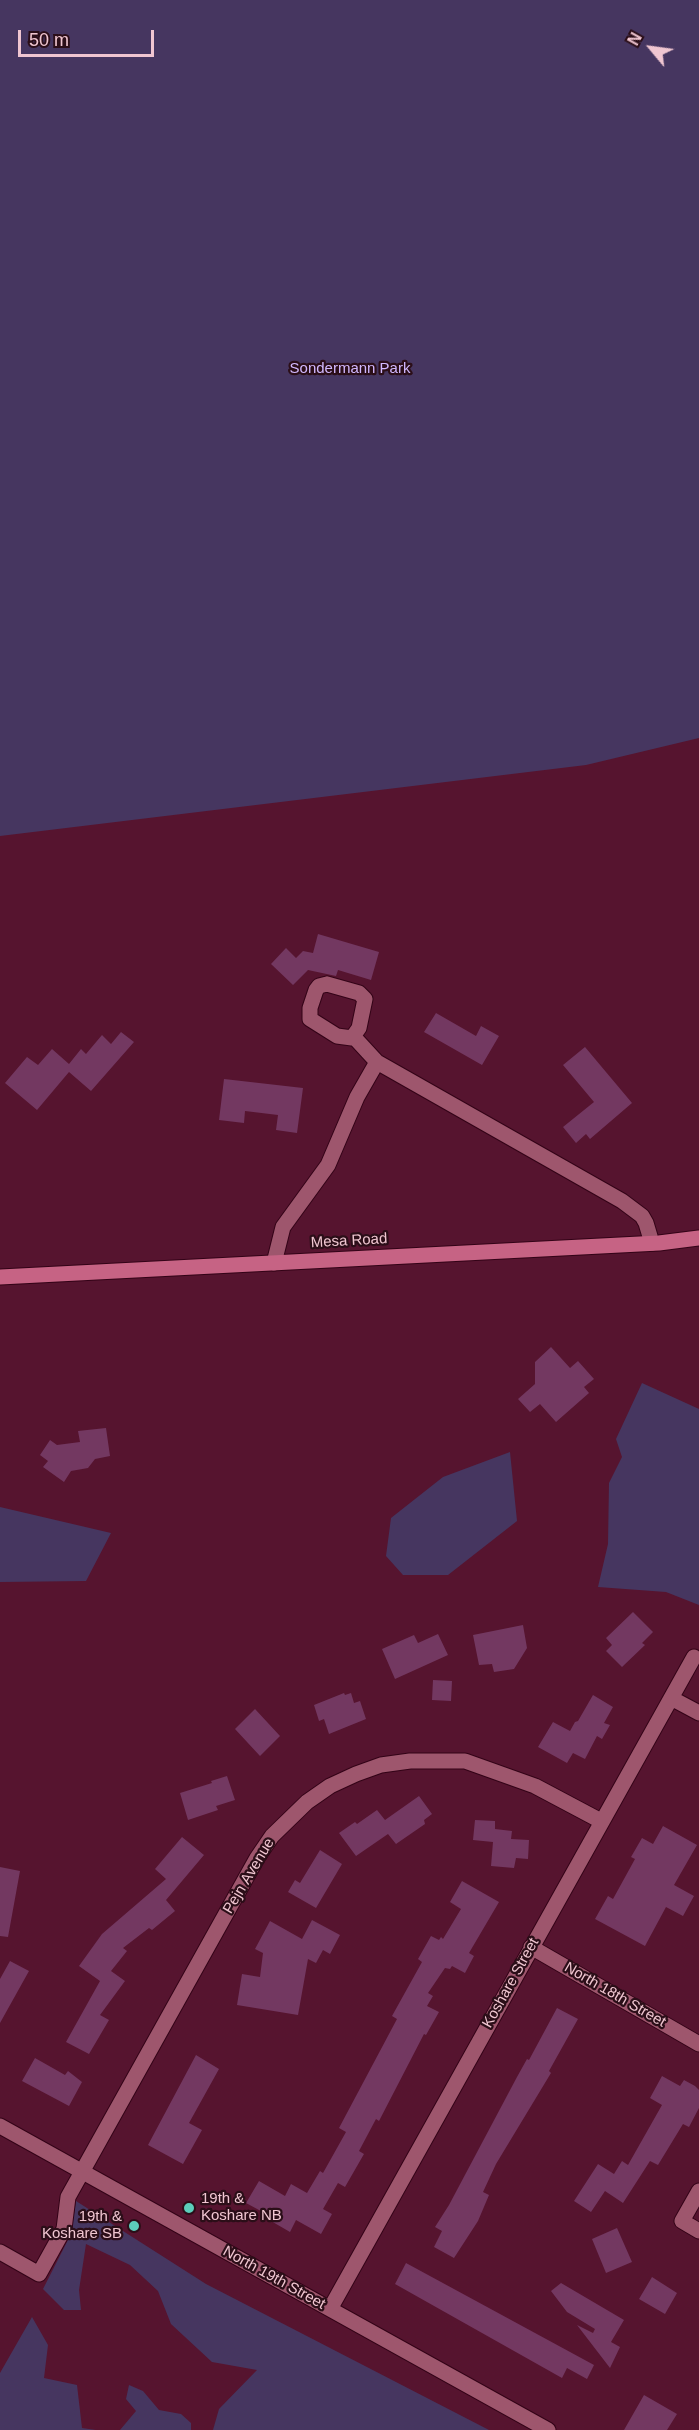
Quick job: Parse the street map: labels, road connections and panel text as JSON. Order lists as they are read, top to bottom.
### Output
{
  "streets": {
    "main road": ["Mesa Road"],
    "street": [
      "Pejn Avenue",
      "Koshare Street",
      "North 18th Street",
      "North 19th Street"
    ]
  },
  "crossings": [
    ["Pejn Avenue", "Koshare Street"],
    ["Pejn Avenue", "North 19th Street"],
    ["Koshare Street", "North 18th Street"],
    ["Koshare Street", "North 19th Street"]
  ],
  "parks": ["Sondermann Park"],
  "places": ["19th & Koshare NB", "19th & Koshare SB"],
  "scale_bar": "50 m",
  "north": "top left"
}
